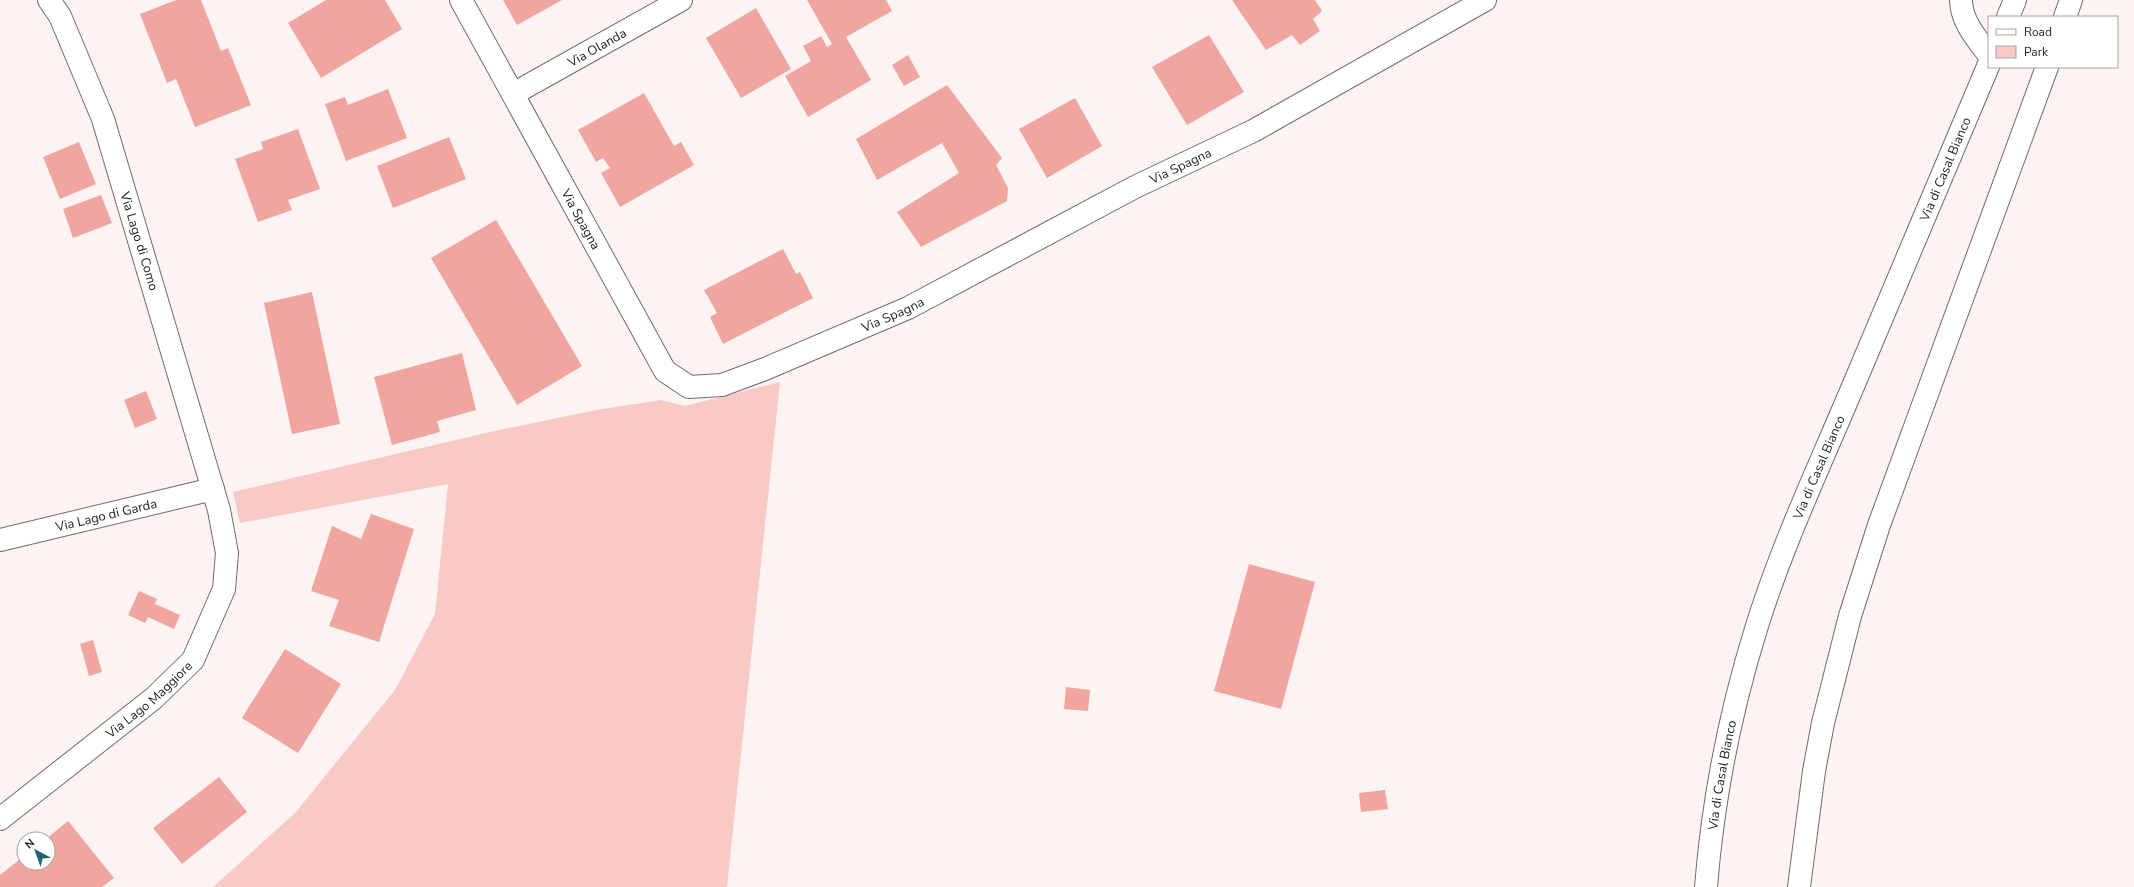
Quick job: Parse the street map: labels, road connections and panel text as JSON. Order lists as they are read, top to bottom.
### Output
{
  "streets": {
    "street": [
      "Via Olanda",
      "Via Spagna",
      "Via di Casal Bianco",
      "Via Lago di Como",
      "Via Lago di Garda",
      "Via Lago Maggiore"
    ]
  },
  "crossings": [
    ["Via Olanda", "Via Spagna"],
    ["Via Lago di Como", "Via Lago di Garda"],
    ["Via Lago di Como", "Via Lago Maggiore"],
    ["Via Lago di Garda", "Via Lago Maggiore"]
  ],
  "legend": ["Road", "Park"],
  "north": "top left"
}
